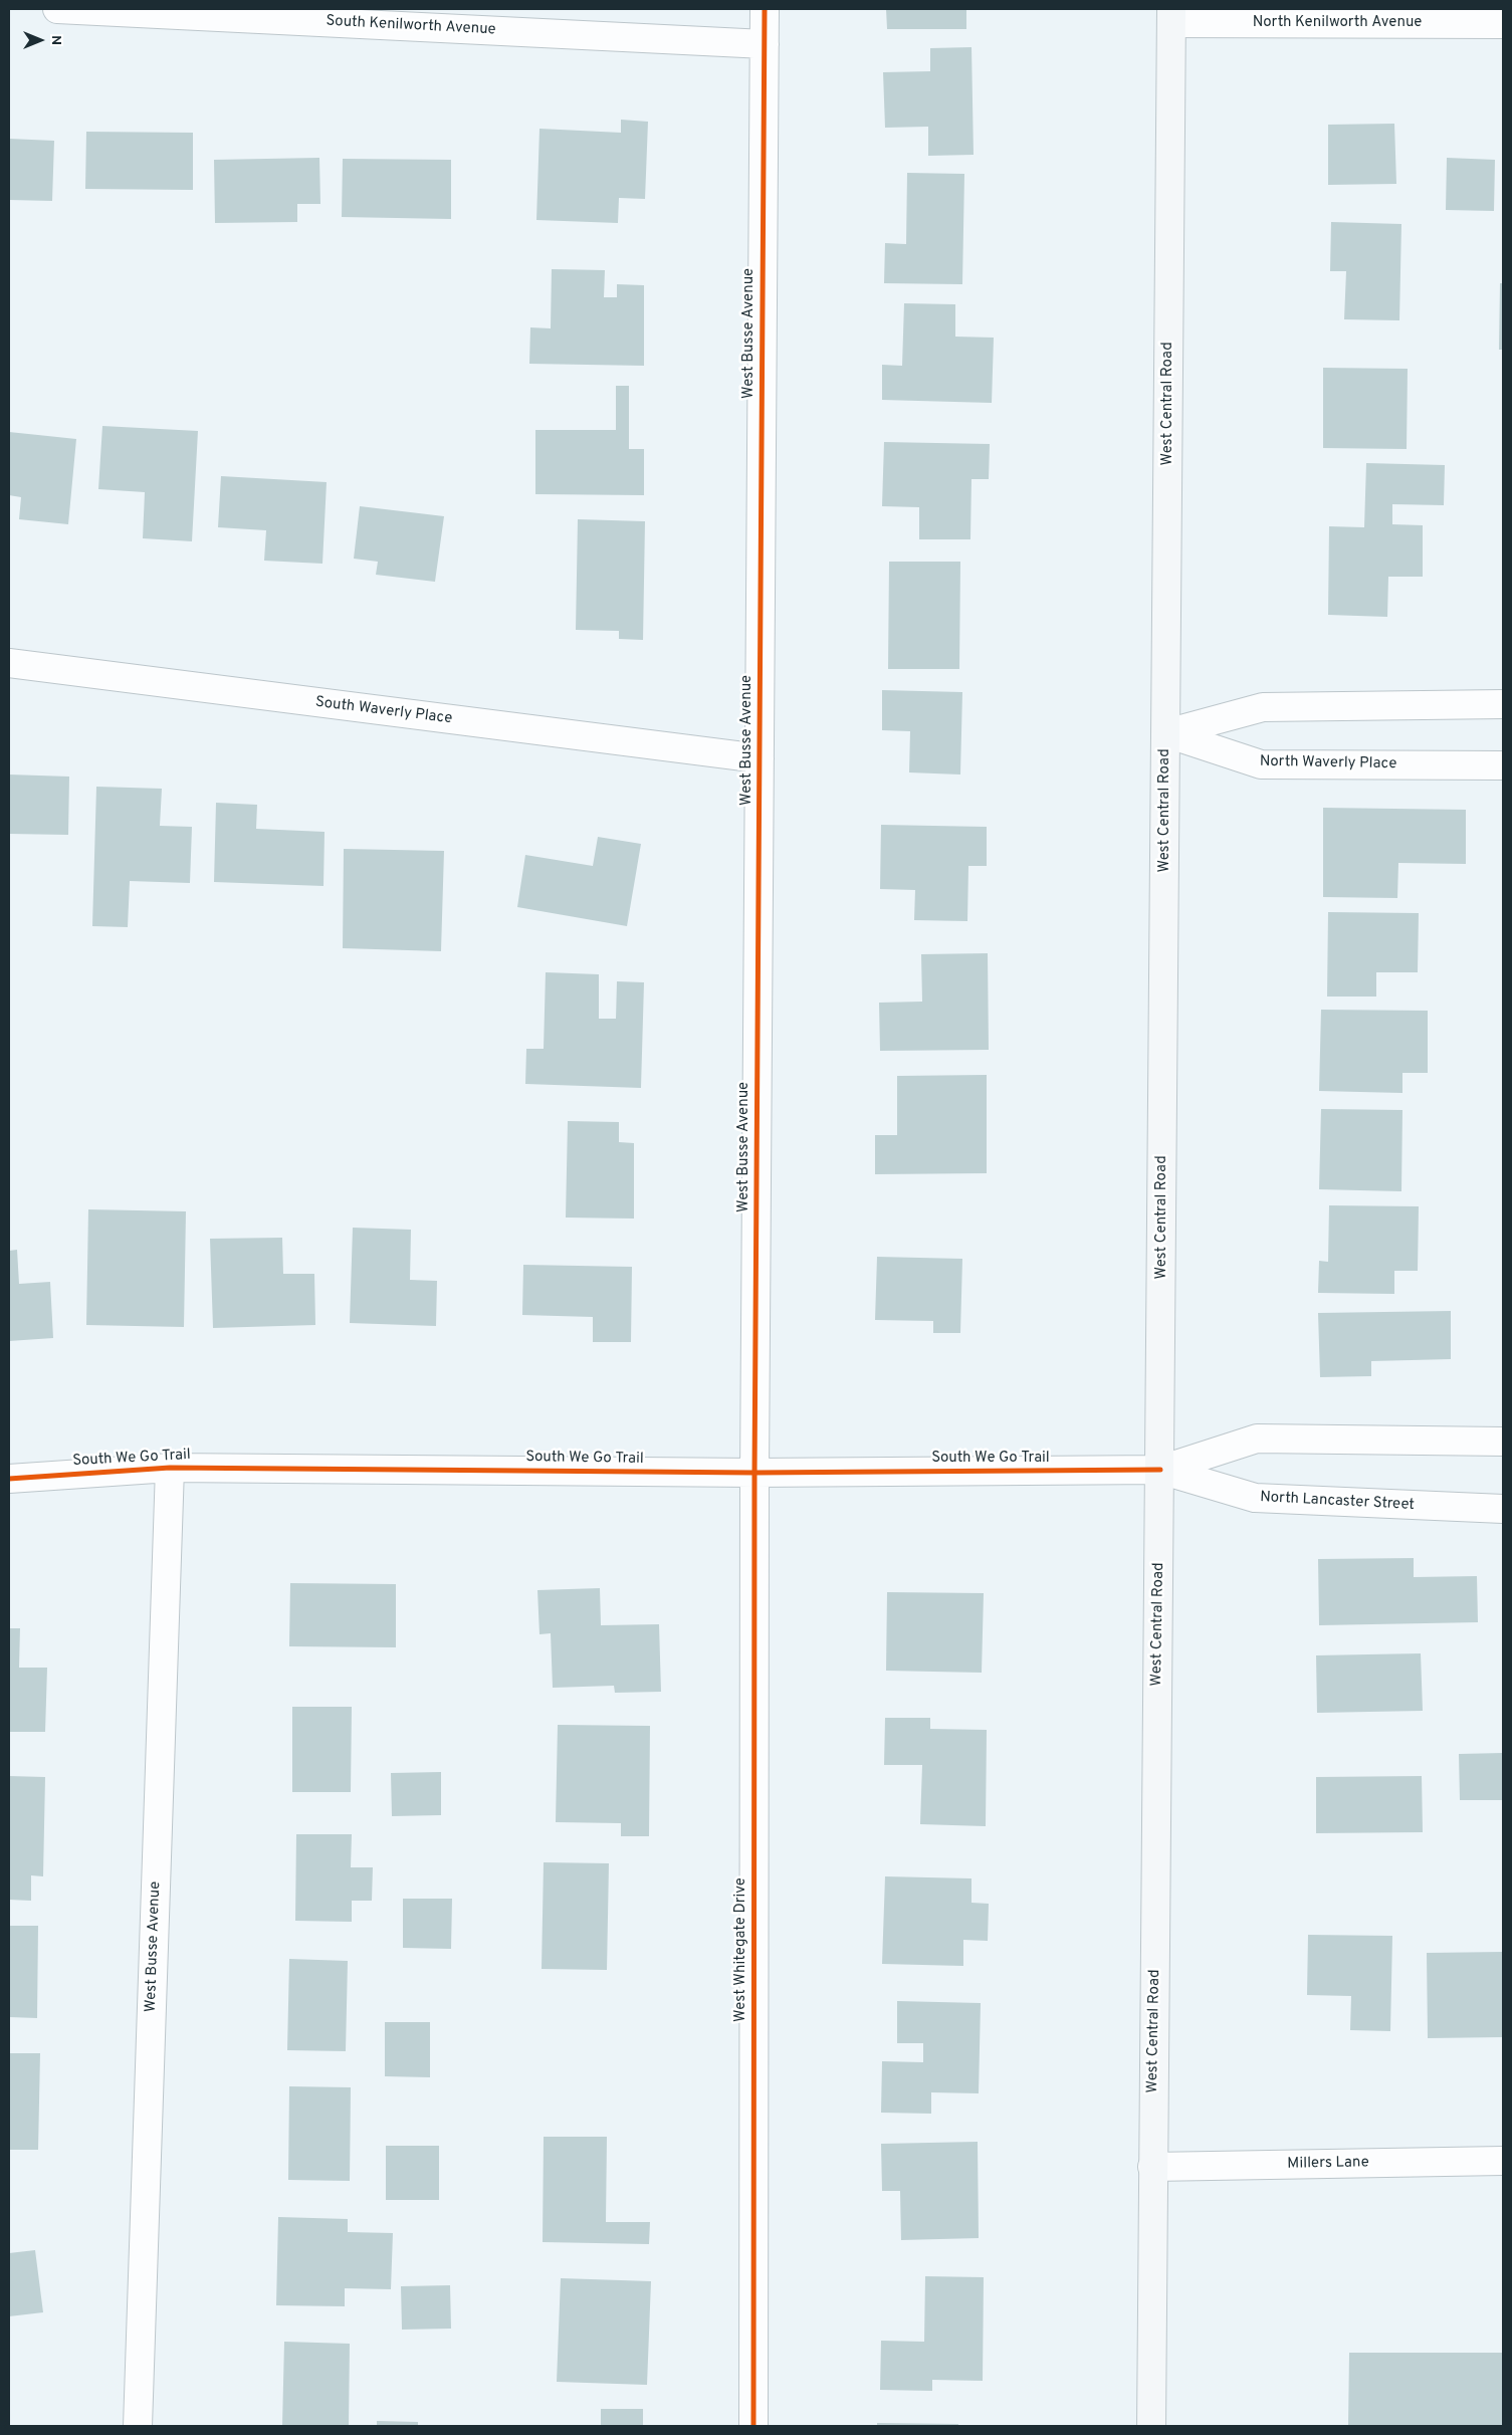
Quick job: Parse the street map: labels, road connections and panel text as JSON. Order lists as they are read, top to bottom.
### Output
{
  "streets": {
    "main road": ["West Central Road"],
    "street": [
      "North Kenilworth Avenue",
      "South Kenilworth Avenue",
      "West Busse Avenue",
      "South Waverly Place",
      "North Waverly Place",
      "South We Go Trail",
      "North Lancaster Street",
      "West Whitegate Drive",
      "Millers Lane"
    ]
  },
  "crossings": [
    ["North Kenilworth Avenue", "West Central Road"],
    ["South Kenilworth Avenue", "West Busse Avenue"],
    ["West Busse Avenue", "South Waverly Place"],
    ["West Busse Avenue", "South We Go Trail"],
    ["West Busse Avenue", "West Whitegate Drive"],
    ["West Central Road", "North Waverly Place"],
    ["West Central Road", "South We Go Trail"],
    ["West Central Road", "North Lancaster Street"],
    ["West Central Road", "Millers Lane"],
    ["South We Go Trail", "North Lancaster Street"],
    ["South We Go Trail", "West Whitegate Drive"]
  ],
  "north": "right"
}
